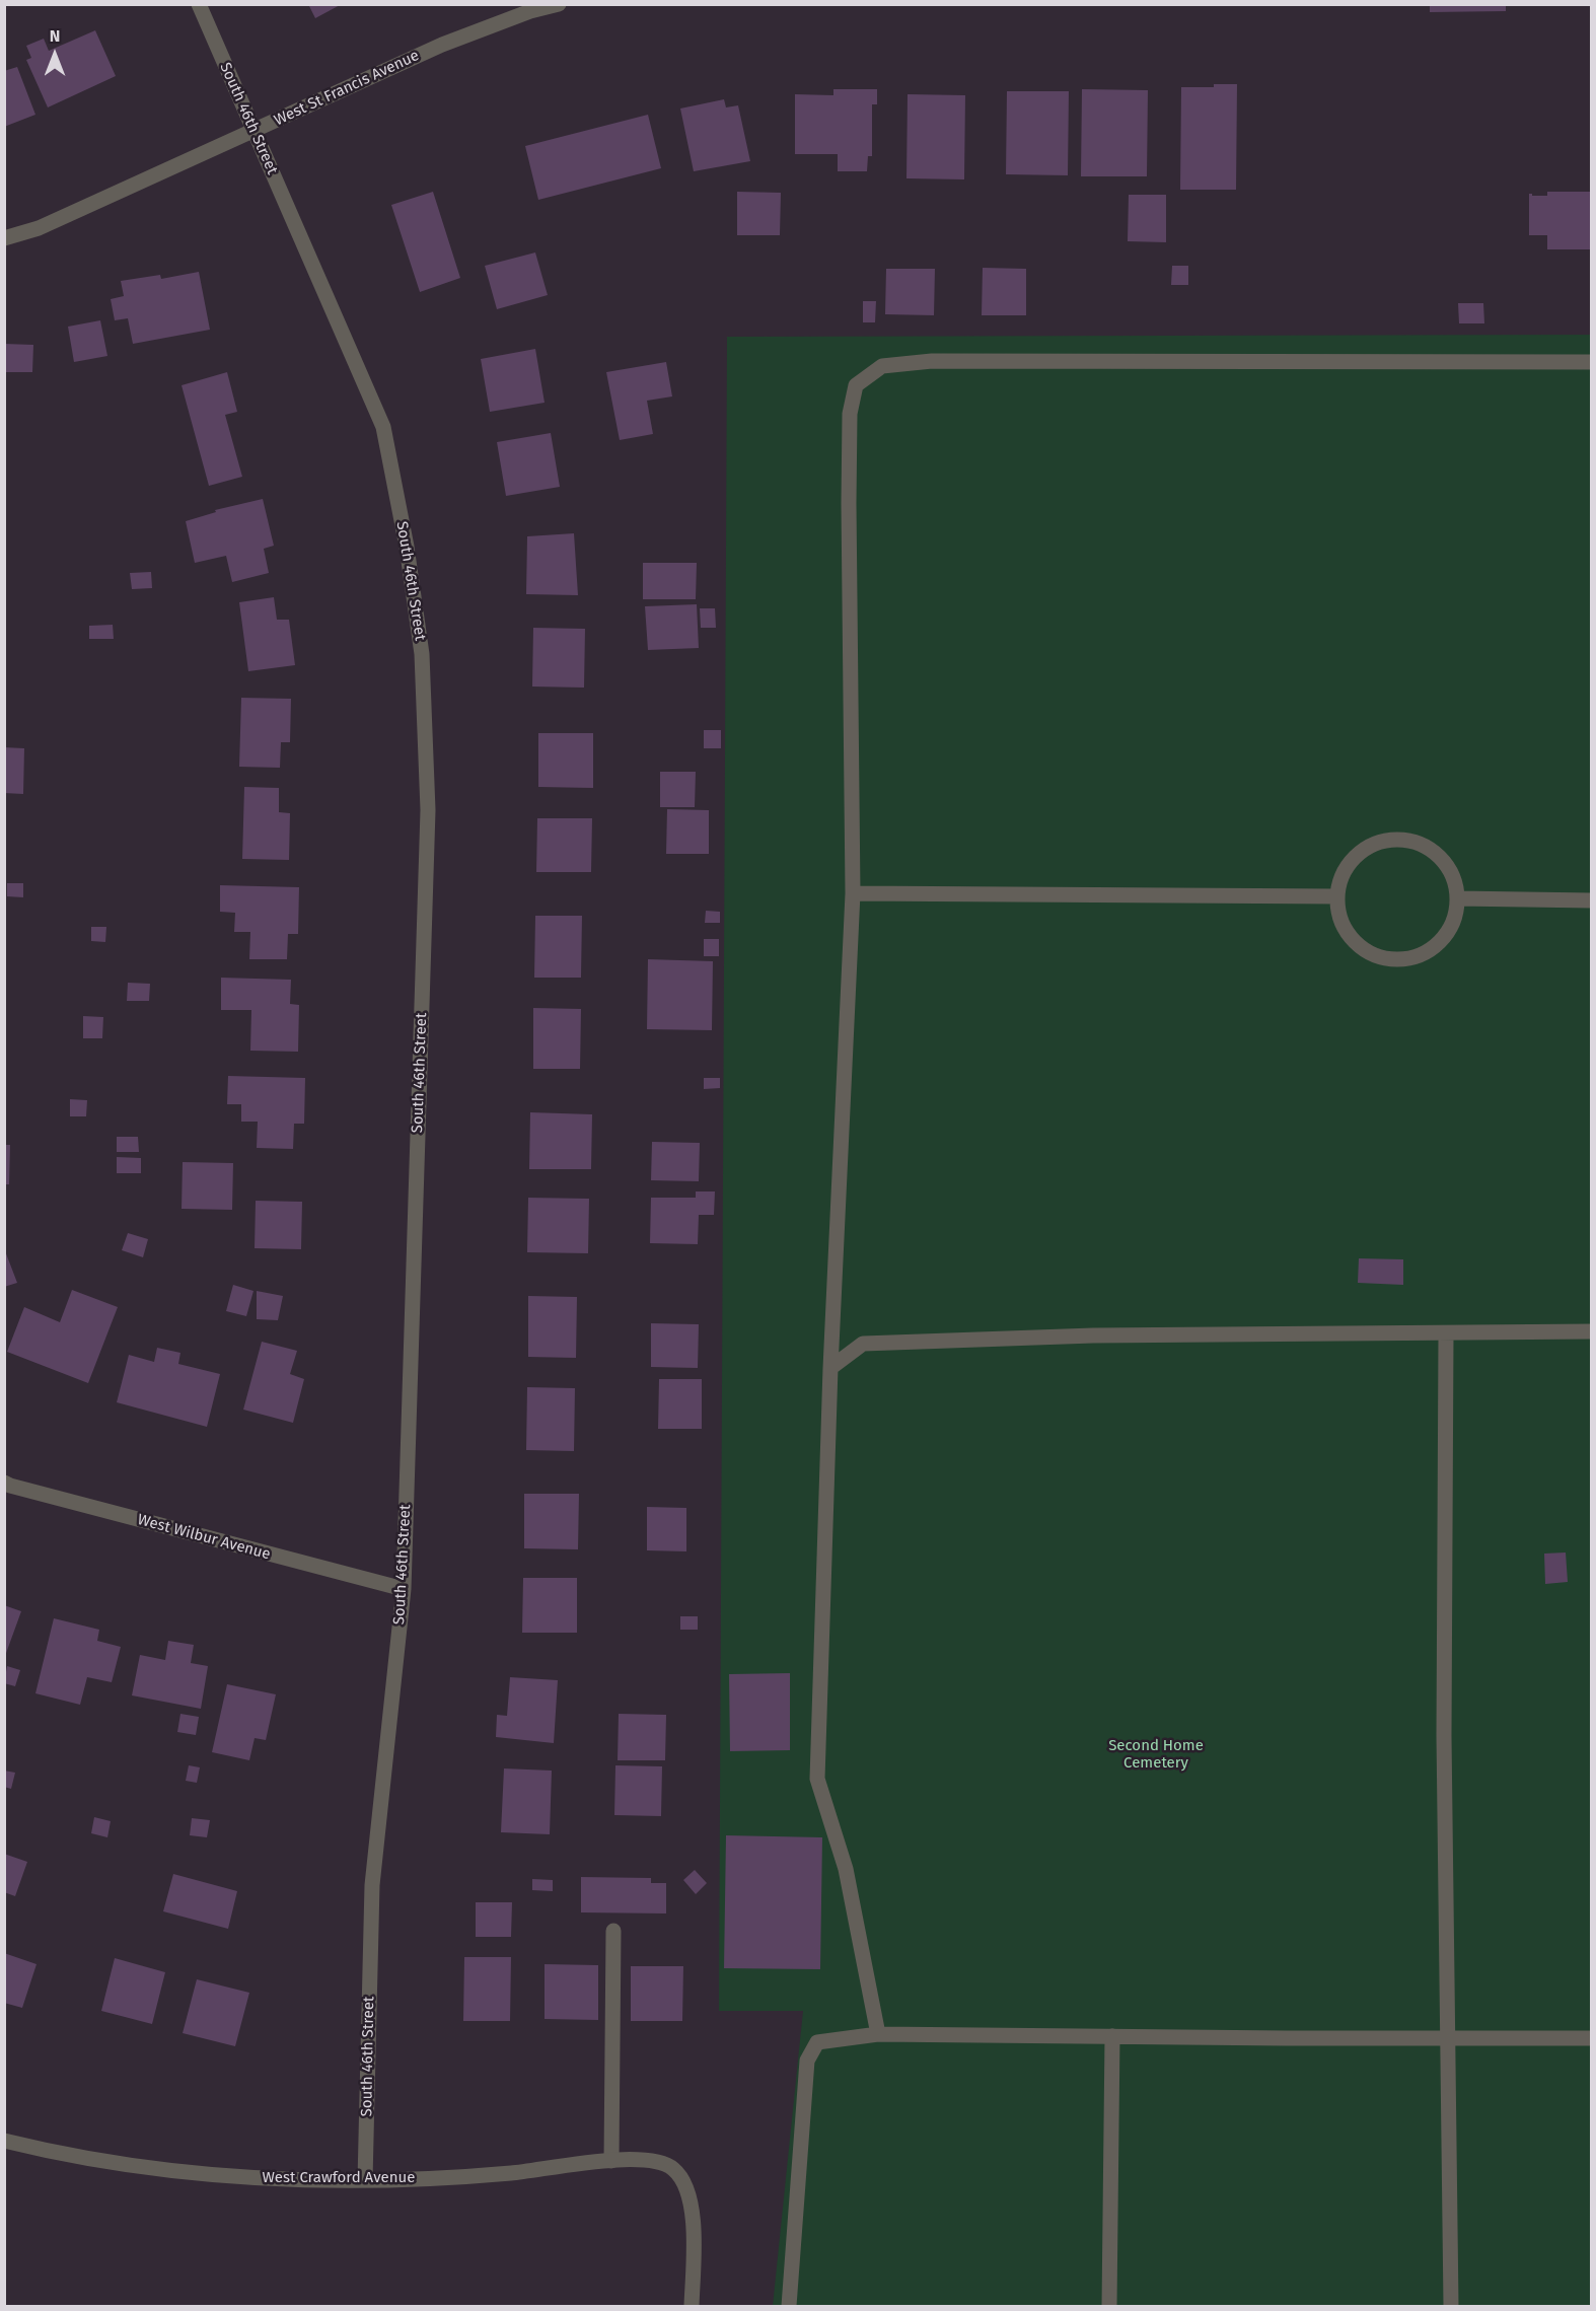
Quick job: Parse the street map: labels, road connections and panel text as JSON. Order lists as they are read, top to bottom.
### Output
{
  "streets": {
    "street": [
      "West St Francis Avenue",
      "South 46th Street",
      "West Wilbur Avenue",
      "West Crawford Avenue"
    ]
  },
  "crossings": [
    ["West St Francis Avenue", "South 46th Street"],
    ["South 46th Street", "West Wilbur Avenue"],
    ["South 46th Street", "West Crawford Avenue"]
  ],
  "parks": ["Second Home Cemetery"],
  "north": "top"
}
